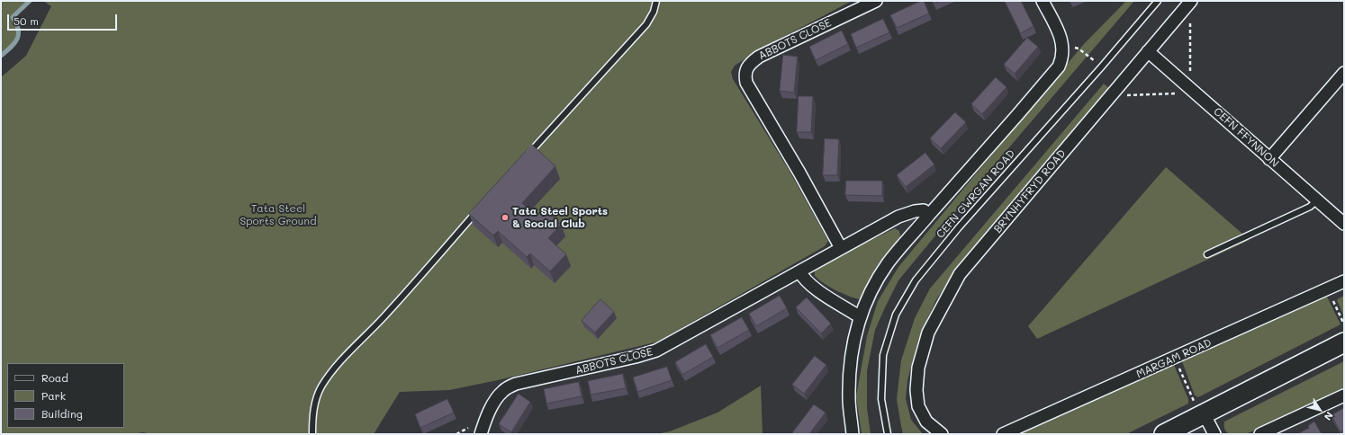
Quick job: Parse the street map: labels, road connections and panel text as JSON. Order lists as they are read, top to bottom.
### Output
{
  "streets": {
    "street": [
      "ABBOTS CLOSE",
      "CEFN FFYNNON",
      "BRYNHYFRYD ROAD",
      "MARGAM ROAD"
    ],
    "lane": ["CEFN GWRGAN ROAD"]
  },
  "crossings": [
    ["CEFN FFYNNON", "BRYNHYFRYD ROAD"]
  ],
  "parks": ["Tata Steel Sports Ground"],
  "places": ["Tata Steel Sports & Social Club"],
  "legend": ["Road", "Park", "Building"],
  "scale_bar": "50 m",
  "north": "bottom right"
}
